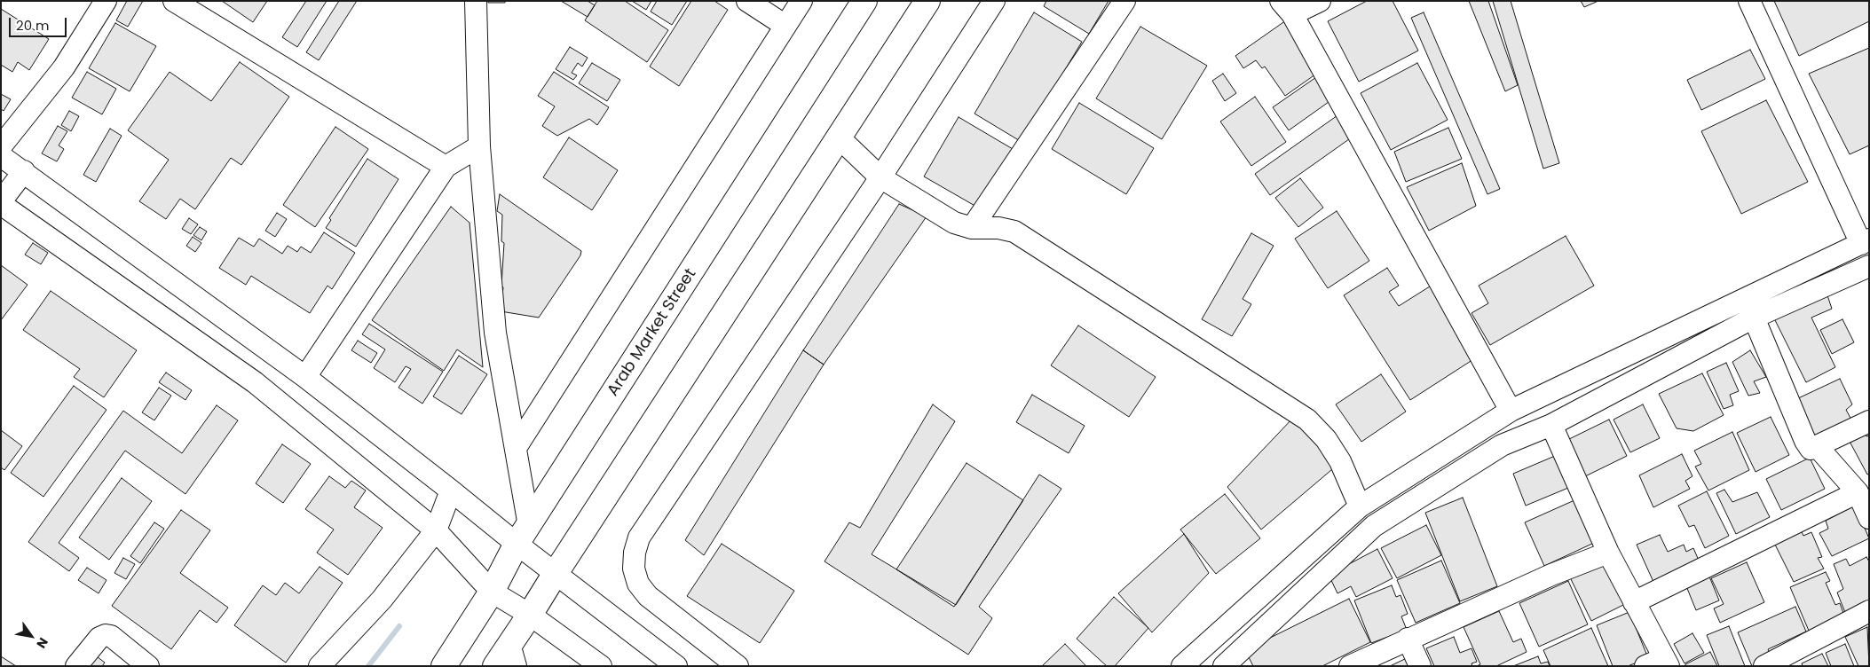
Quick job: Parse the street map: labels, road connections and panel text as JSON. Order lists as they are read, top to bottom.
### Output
{
  "streets": {
    "main road": ["Arab Market Street"]
  },
  "scale_bar": "20 m",
  "north": "bottom right"
}
